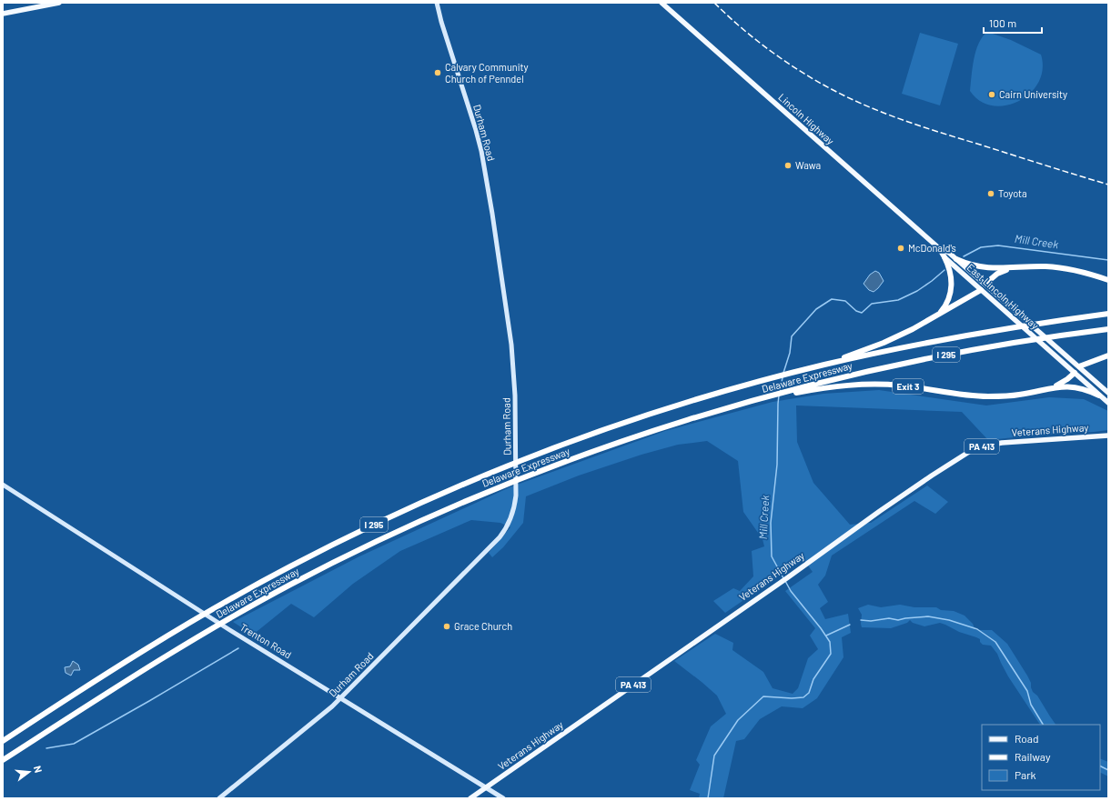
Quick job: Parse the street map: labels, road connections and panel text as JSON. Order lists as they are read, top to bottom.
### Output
{
  "streets": {
    "highway": ["I 295", "Delaware Expressway", "Exit 3"],
    "main road": [
      "Lincoln Highway",
      "Durham Road",
      "East Lincoln Highway",
      "Veterans Highway",
      "PA 413",
      "Trenton Road"
    ]
  },
  "crossings": [
    ["Lincoln Highway", "East Lincoln Highway"],
    ["Durham Road", "Trenton Road"],
    ["Delaware Expressway", "Exit 3"],
    ["Veterans Highway", "Trenton Road"]
  ],
  "water": ["Mill Creek"],
  "places": [
    "Calvary Community Church of Penndel",
    "Cairn University",
    "Wawa",
    "Toyota",
    "McDonald's",
    "Grace Church"
  ],
  "legend": ["Road", "Railway", "Park"],
  "scale_bar": "100 m",
  "north": "right"
}
